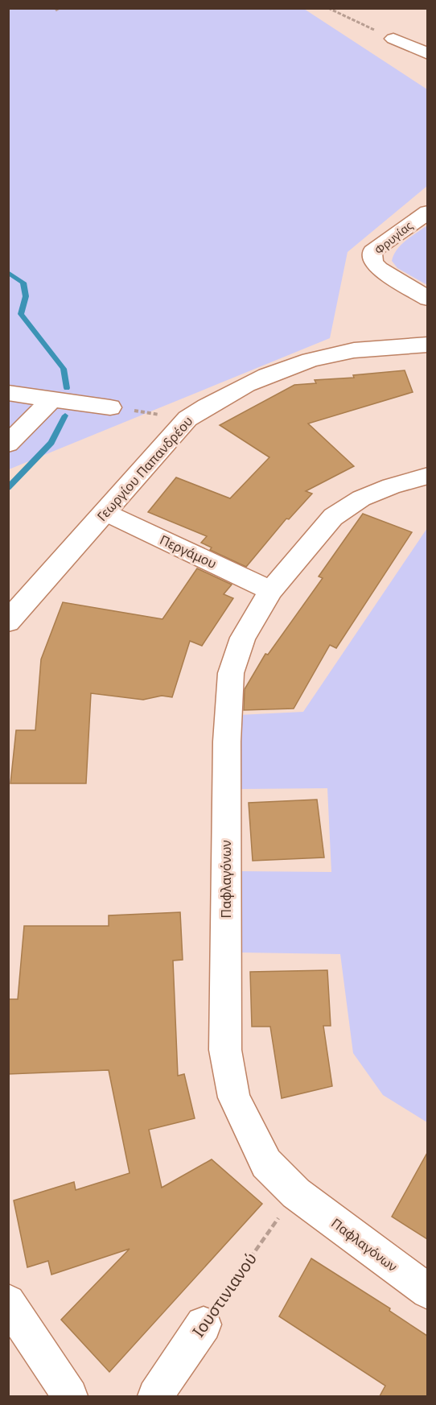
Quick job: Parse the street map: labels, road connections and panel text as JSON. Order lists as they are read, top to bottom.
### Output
{
  "streets": {
    "street": [
      "Φρυγίας",
      "Γεωργίου Παπανδρέου",
      "Περγάμου",
      "Παφλαγόνων",
      "Ιουστινιανού"
    ]
  },
  "crossings": [
    ["Γεωργίου Παπανδρέου", "Περγάμου"],
    ["Περγάμου", "Παφλαγόνων"],
    ["Παφλαγόνων", "Ιουστινιανού"]
  ]
}
